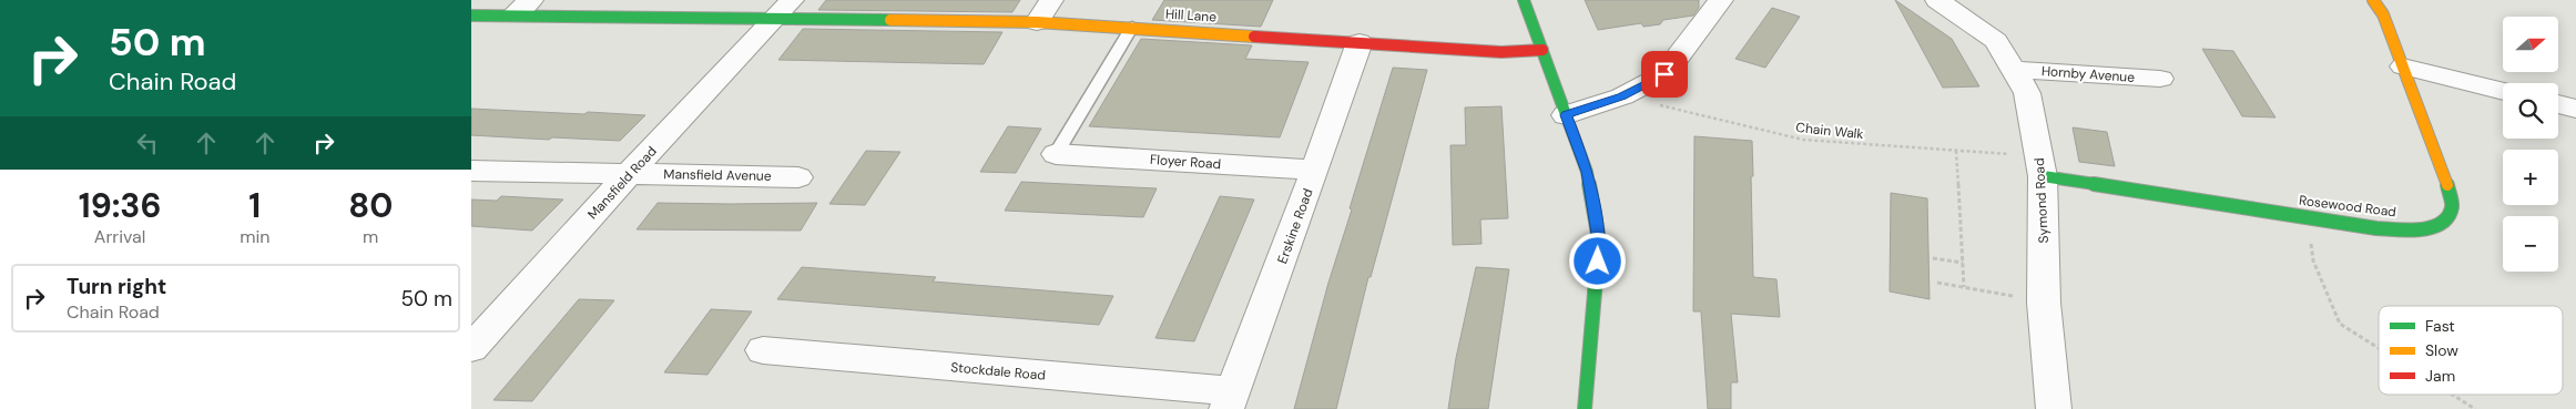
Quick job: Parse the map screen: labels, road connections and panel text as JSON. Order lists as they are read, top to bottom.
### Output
{
  "streets": {
    "street": [
      "Hill Lane",
      "Hornby Avenue",
      "Floyer Road",
      "Mansfield Avenue",
      "Mansfield Road",
      "Symond Road",
      "Rosewood Road",
      "Erskine Road",
      "Stockdale Road"
    ],
    "path": ["Chain Walk"]
  },
  "crossings": [
    ["Hill Lane", "Mansfield Road"],
    ["Hill Lane", "Erskine Road"],
    ["Hornby Avenue", "Symond Road"],
    ["Chain Walk", "Symond Road"],
    ["Chain Walk", "Rosewood Road"],
    ["Floyer Road", "Erskine Road"],
    ["Mansfield Avenue", "Mansfield Road"],
    ["Symond Road", "Rosewood Road"],
    ["Erskine Road", "Stockdale Road"]
  ],
  "legend": ["Fast", "Slow", "Jam"],
  "north": "right",
  "page": {
    "turn": ["50 m", "Chain Road"],
    "map_buttons": ["+", "−"],
    "eta": [
      "19:36",
      "Arrival",
      "1",
      "min",
      "80",
      "m"
    ],
    "list": [
      {
        "name": "Turn right",
        "note": "Chain Road",
        "value": "50 m"
      }
    ]
  }
}
